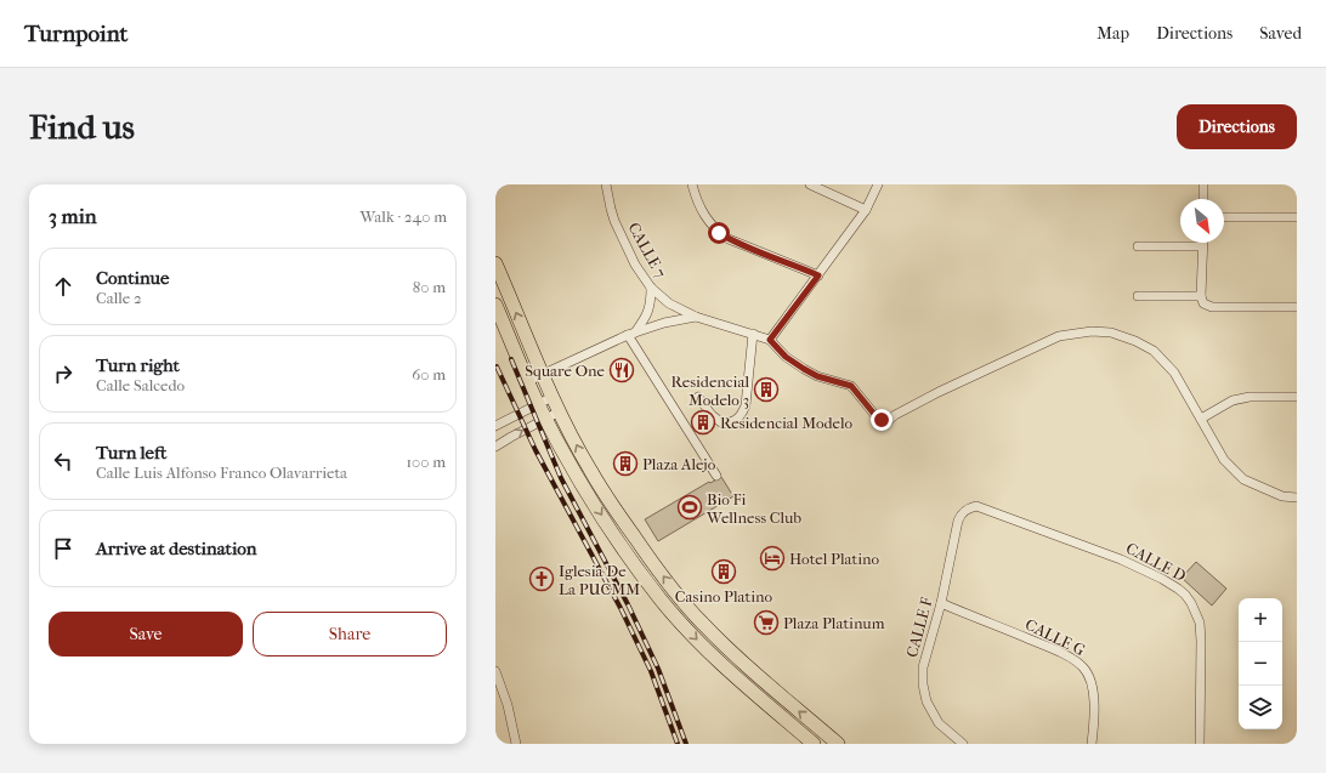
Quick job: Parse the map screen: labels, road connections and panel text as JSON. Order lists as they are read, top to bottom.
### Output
{
  "streets": {
    "street": [
      "CALLE 7",
      "CALLE D",
      "CALLE F",
      "CALLE G"
    ]
  },
  "crossings": [
    ["CALLE D", "CALLE F"],
    ["CALLE F", "CALLE G"]
  ],
  "places": {
    "restaurant": ["Square One"],
    "building": [
      "Residencial Modelo 3",
      "Residencial Modelo",
      "Plaza Alejo",
      "Casino Platino"
    ],
    "sports": ["Bio Fi Wellness Club"],
    "hotel": ["Hotel Platino"],
    "church": ["Iglesia De La PUCMM"],
    "supermarket": ["Plaza Platinum"]
  },
  "north": "bottom right",
  "page": {
    "header": "Turnpoint",
    "nav": ["Map", "Directions", "Saved"],
    "buttons": [
      "Directions",
      ["Save", "Share"]
    ],
    "title": "Find us",
    "heading": ["3 min", "Walk · 240 m"],
    "list": [
      ["Continue", "Calle 2", "80 m"],
      ["Turn right", "Calle Salcedo", "60 m"],
      ["Turn left", "Calle Luis Alfonso Franco Olavarrieta", "100 m"],
      "Arrive at destination"
    ],
    "map_buttons": ["+", "−"]
  }
}
